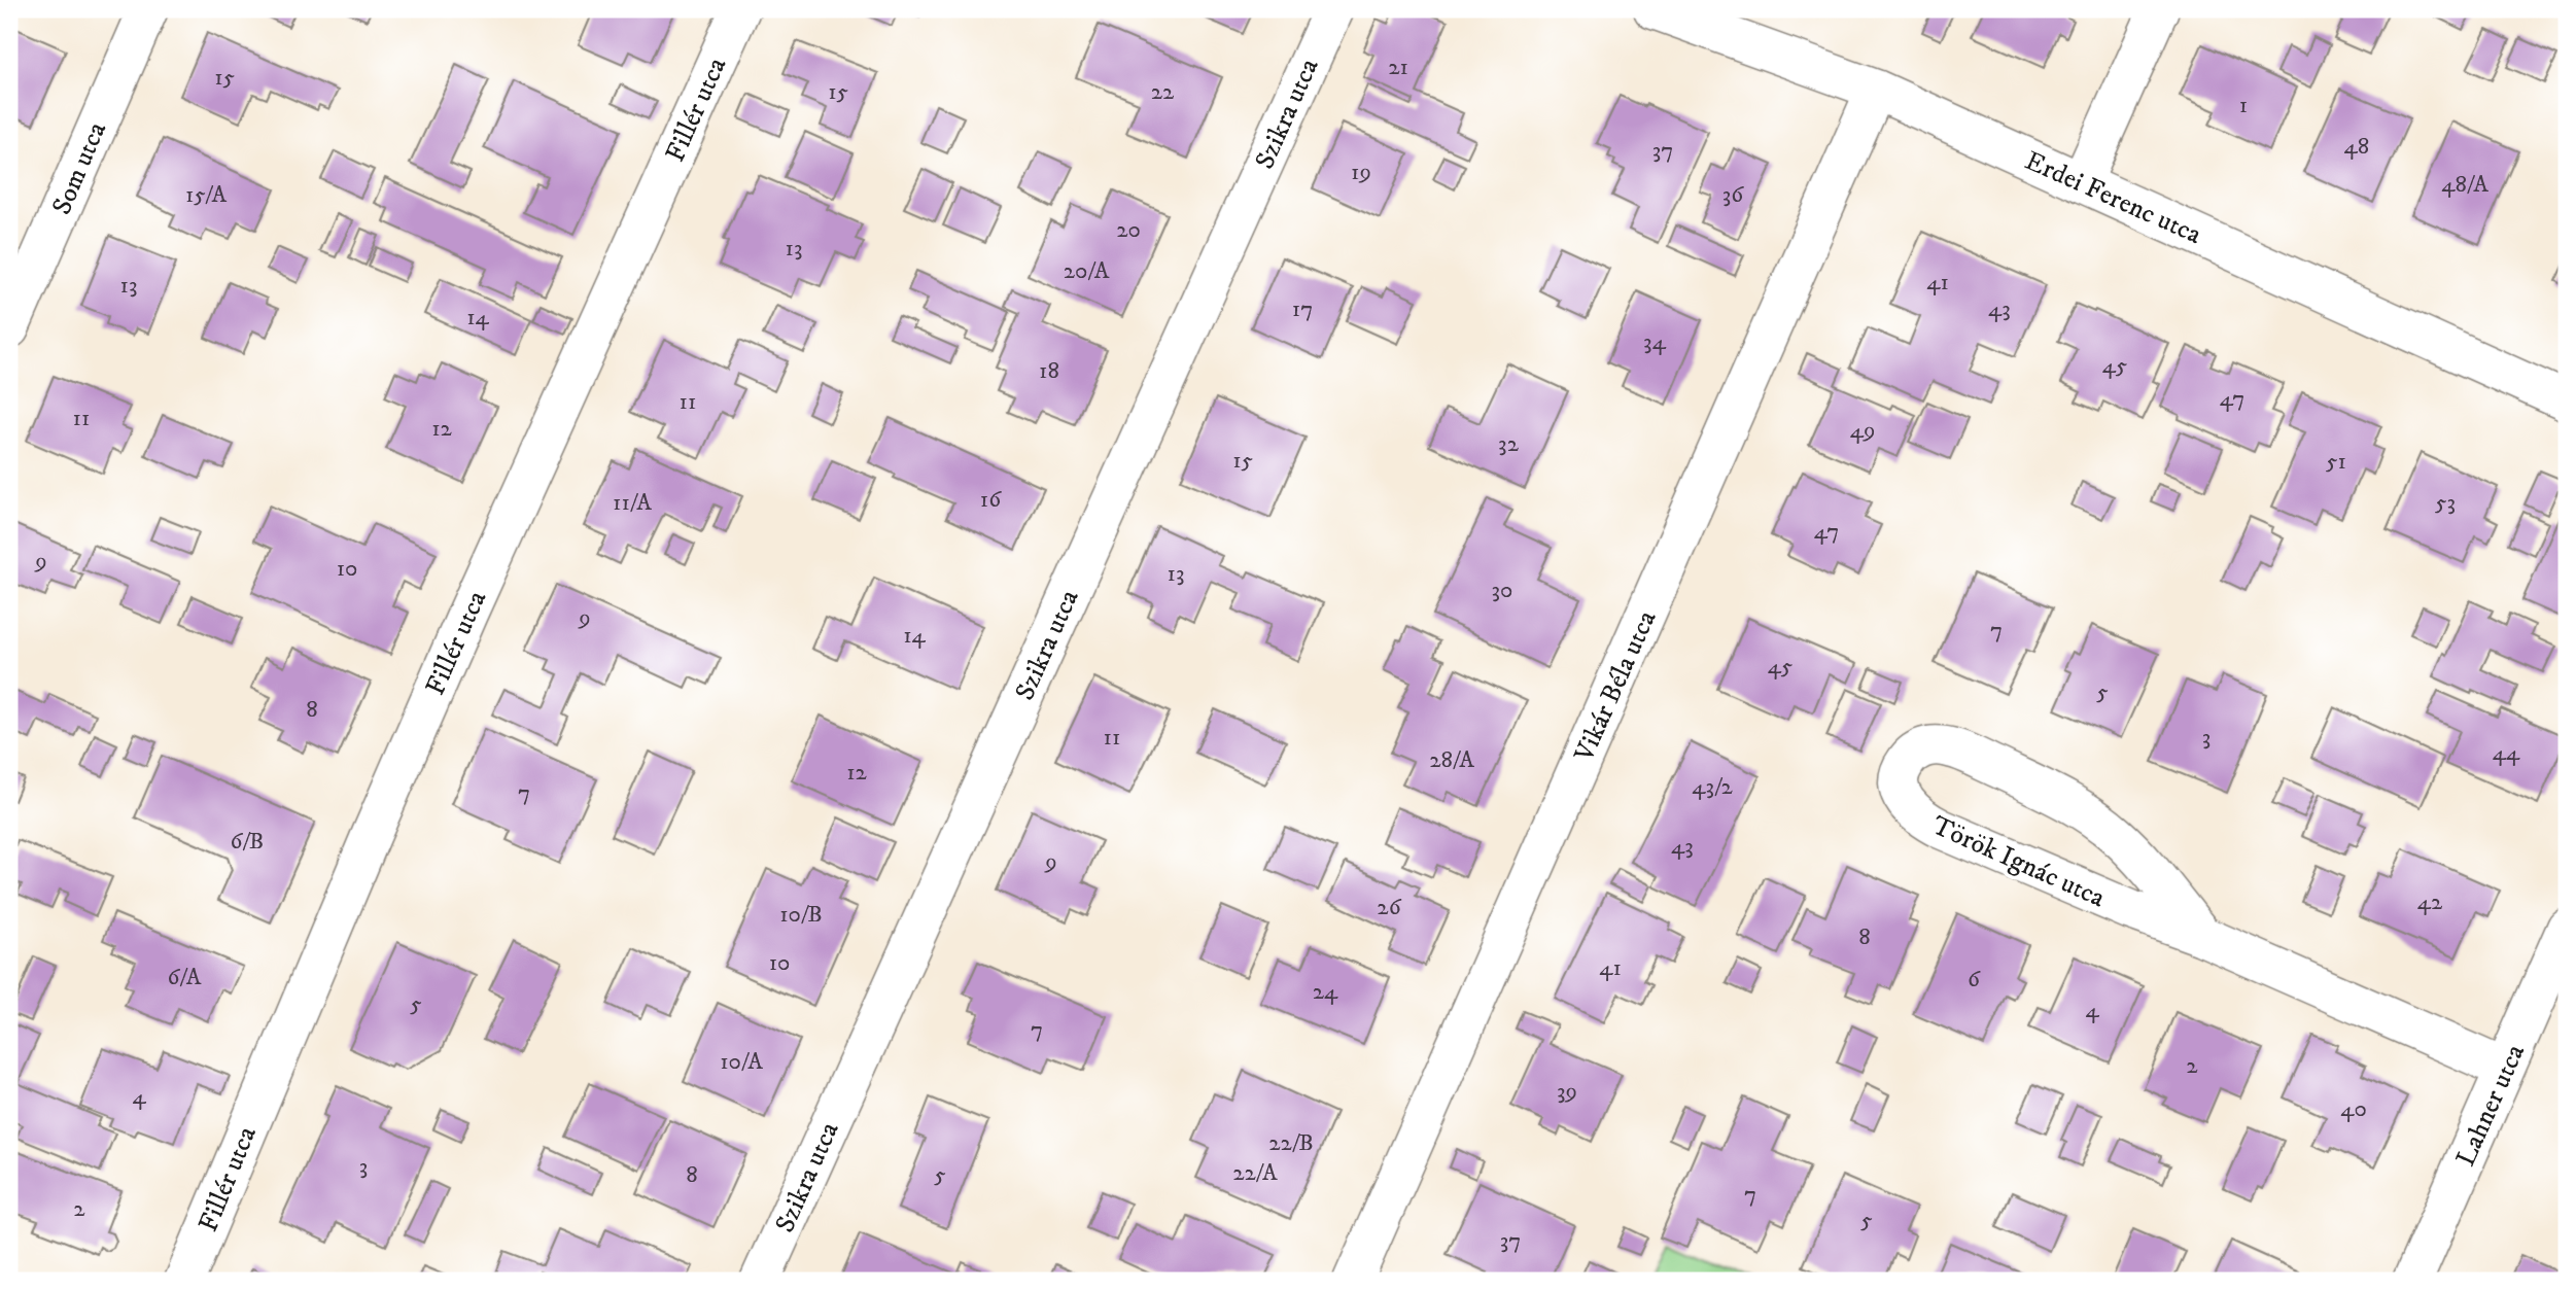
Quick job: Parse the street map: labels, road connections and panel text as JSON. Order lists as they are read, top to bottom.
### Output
{
  "streets": {
    "street": [
      "Fillér utca",
      "Szikra utca",
      "Som utca",
      "Erdei Ferenc utca",
      "Vikár Béla utca",
      "Török Ignác utca",
      "Lahner utca"
    ]
  },
  "crossings": [
    ["Erdei Ferenc utca", "Vikár Béla utca"],
    ["Török Ignác utca", "Lahner utca"]
  ],
  "house_numbers": [
    "21",
    "15",
    "15",
    "22",
    "1",
    "48",
    "37",
    "19",
    "48/A",
    "15/A",
    "36",
    "20",
    "13",
    "20/A",
    "41",
    "13",
    "17",
    "43",
    "14",
    "34",
    "45",
    "18",
    "47",
    "11",
    "11",
    "12",
    "49",
    "32",
    "15",
    "51",
    "16",
    "11/A",
    "53",
    "47",
    "9",
    "10",
    "13",
    "30",
    "9",
    "7",
    "14",
    "45",
    "5",
    "8",
    "11",
    "3",
    "44",
    "28/A",
    "12",
    "43/2",
    "7",
    "6/B",
    "43",
    "9",
    "42",
    "26",
    "10/B",
    "8",
    "10",
    "41",
    "6/A",
    "6",
    "24",
    "5",
    "4",
    "7",
    "10/A",
    "2",
    "39",
    "4",
    "40",
    "22/B",
    "3",
    "22/A",
    "8",
    "5",
    "7",
    "2",
    "5",
    "37"
  ]
}
